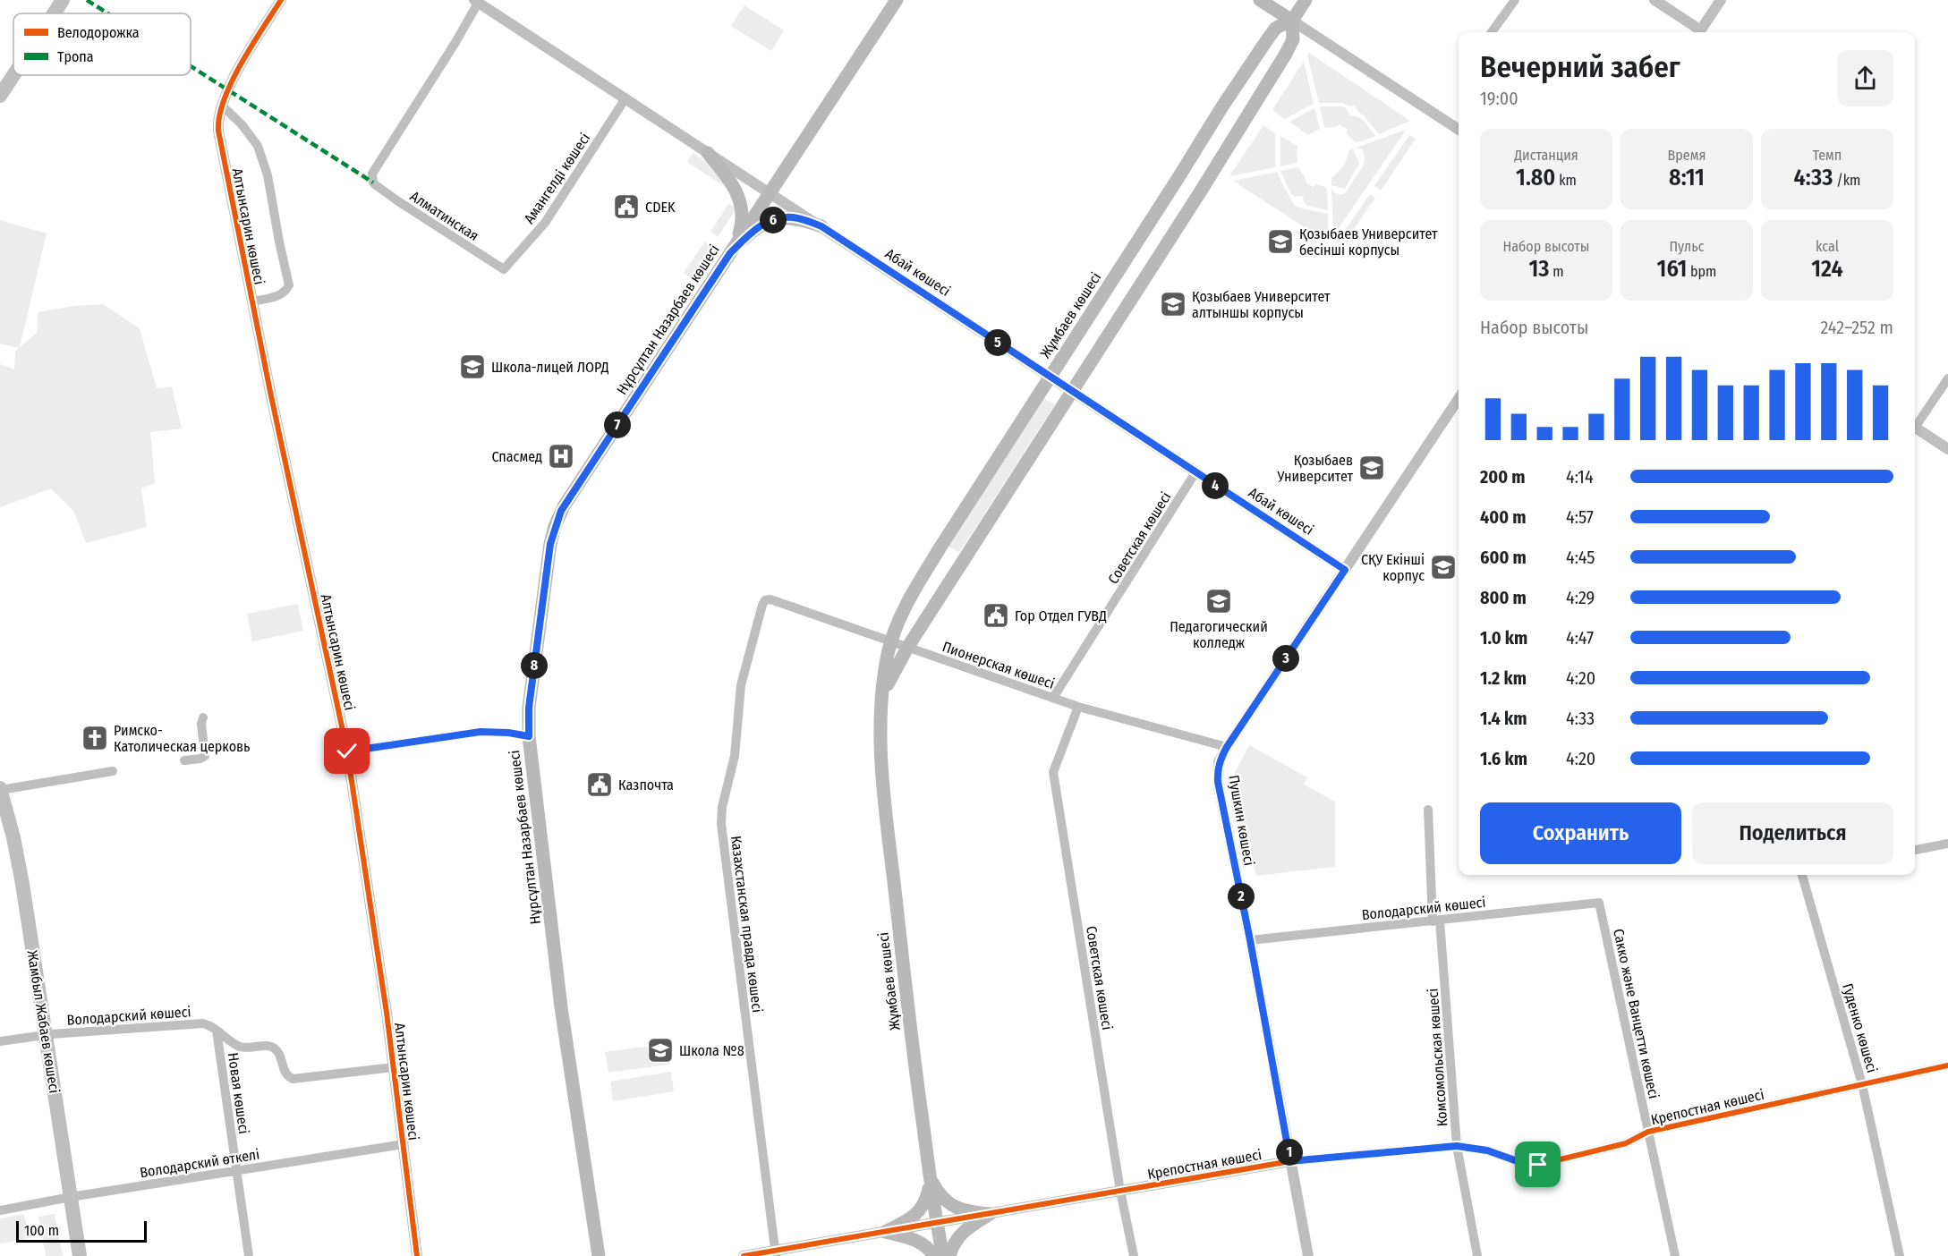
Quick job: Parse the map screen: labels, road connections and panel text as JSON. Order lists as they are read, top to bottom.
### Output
{
  "streets": {
    "main road": ["Жұмбаев көшесі", "Нұрсұлтан Назарбаев көшесі", "Жамбыл Жабаев көшесі"],
    "street": [
      "Амангелді көшесі",
      "Алматинская",
      "Алтынсарин көшесі",
      "Абай көшесі",
      "Советская көшесі",
      "Пионерская көшесі",
      "Пушкин көшесі",
      "Володарский көшесі",
      "Казахстанская правда көшесі",
      "Сакко және Ванцетти көшесі",
      "Гуденко көшесі",
      "Комсомольская көшесі",
      "Новая көшесі",
      "Крепостная көшесі",
      "Володарский өткелі"
    ]
  },
  "crossings": [
    ["Амангелді көшесі", "Алматинская"],
    ["Амангелді көшесі", "Абай көшесі"],
    ["Алматинская", "Абай көшесі"],
    ["Алтынсарин көшесі", "Володарский көшесі"],
    ["Алтынсарин көшесі", "Володарский өткелі"],
    ["Абай көшесі", "Жұмбаев көшесі"],
    ["Абай көшесі", "Нұрсұлтан Назарбаев көшесі"],
    ["Абай көшесі", "Советская көшесі"],
    ["Абай көшесі", "Пушкин көшесі"],
    ["Жұмбаев көшесі", "Пионерская көшесі"],
    ["Жұмбаев көшесі", "Крепостная көшесі"],
    ["Советская көшесі", "Пионерская көшесі"],
    ["Советская көшесі", "Крепостная көшесі"],
    ["Пионерская көшесі", "Пушкин көшесі"],
    ["Пионерская көшесі", "Казахстанская правда көшесі"],
    ["Пушкин көшесі", "Володарский көшесі"],
    ["Пушкин көшесі", "Крепостная көшесі"],
    ["Володарский көшесі", "Сакко және Ванцетти көшесі"],
    ["Володарский көшесі", "Жамбыл Жабаев көшесі"],
    ["Володарский көшесі", "Комсомольская көшесі"],
    ["Володарский көшесі", "Новая көшесі"],
    ["Казахстанская правда көшесі", "Крепостная көшесі"],
    ["Сакко және Ванцетти көшесі", "Крепостная көшесі"],
    ["Жамбыл Жабаев көшесі", "Володарский өткелі"],
    ["Гуденко көшесі", "Крепостная көшесі"],
    ["Комсомольская көшесі", "Крепостная көшесі"],
    ["Новая көшесі", "Володарский өткелі"]
  ],
  "places": {
    "public building": ["CDEK", "Гор Отдел ГУВД", "Казпочта"],
    "school or university": [
      "Қозыбаев Университет бесінші корпусы",
      "Қозыбаев Университет алтыншы корпусы",
      "Школа-лицей ЛОРД",
      "Қозыбаев Университет",
      "СҚУ Екінші корпус",
      "Педагогический колледж",
      "Школа №8"
    ],
    "hospital": ["Спасмед"],
    "church": ["Римско- Католическая церковь"]
  },
  "legend": ["Велодорожка", "Тропа"],
  "scale_bar": "100 m",
  "page": {
    "heading": ["Вечерний забег", "19:00"],
    "stats": [
      ["Дистанция", "1.80 km"],
      ["Время", "8:11"],
      ["Темп", "4:33 /km"],
      ["Набор высоты", "13 m"],
      ["Пульс", "161 bpm"],
      ["kcal", "124"]
    ],
    "pins": [
      "6",
      "5",
      "7",
      "4",
      "3",
      "8",
      "2",
      "1"
    ],
    "chart": ["Набор высоты", "242–252 m"],
    "list": [
      {
        "name": "200 m",
        "note": "4:14"
      },
      {
        "name": "400 m",
        "note": "4:57"
      },
      {
        "name": "600 m",
        "note": "4:45"
      },
      {
        "name": "800 m",
        "note": "4:29"
      },
      {
        "name": "1.0 km",
        "note": "4:47"
      },
      {
        "name": "1.2 km",
        "note": "4:20"
      },
      {
        "name": "1.4 km",
        "note": "4:33"
      },
      {
        "name": "1.6 km",
        "note": "4:20"
      }
    ],
    "buttons": ["Сохранить", "Поделиться"],
    "scale": "100 m"
  }
}
